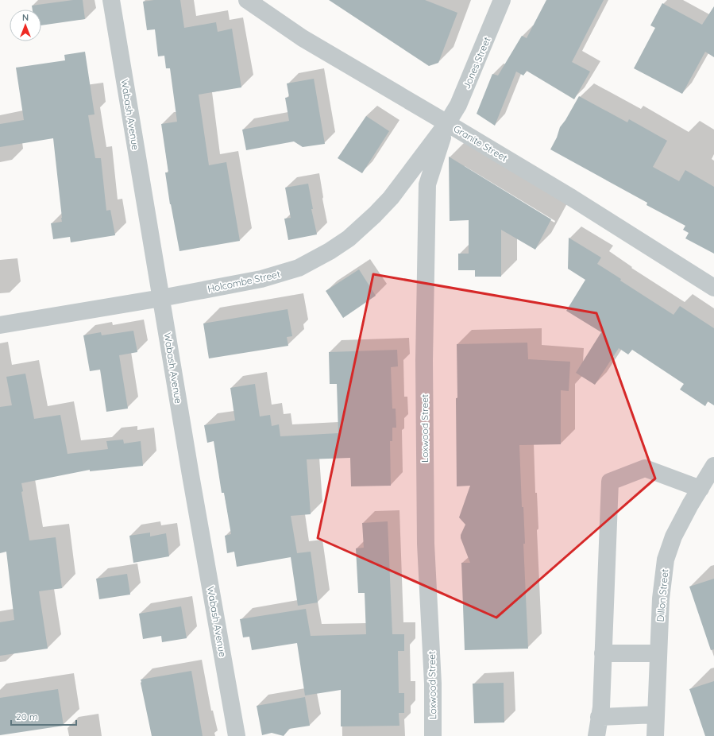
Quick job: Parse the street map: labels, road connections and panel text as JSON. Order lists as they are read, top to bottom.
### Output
{
  "streets": {
    "street": [
      "Jones Street",
      "Wabash Avenue",
      "Granite Street",
      "Holcombe Street",
      "Loxwood Street",
      "Dillon Street"
    ]
  },
  "crossings": [
    ["Jones Street", "Granite Street"],
    ["Jones Street", "Holcombe Street"],
    ["Jones Street", "Loxwood Street"],
    ["Wabash Avenue", "Holcombe Street"],
    ["Granite Street", "Holcombe Street"],
    ["Granite Street", "Loxwood Street"],
    ["Holcombe Street", "Loxwood Street"]
  ],
  "scale_bar": "20 m",
  "north": "top"
}
